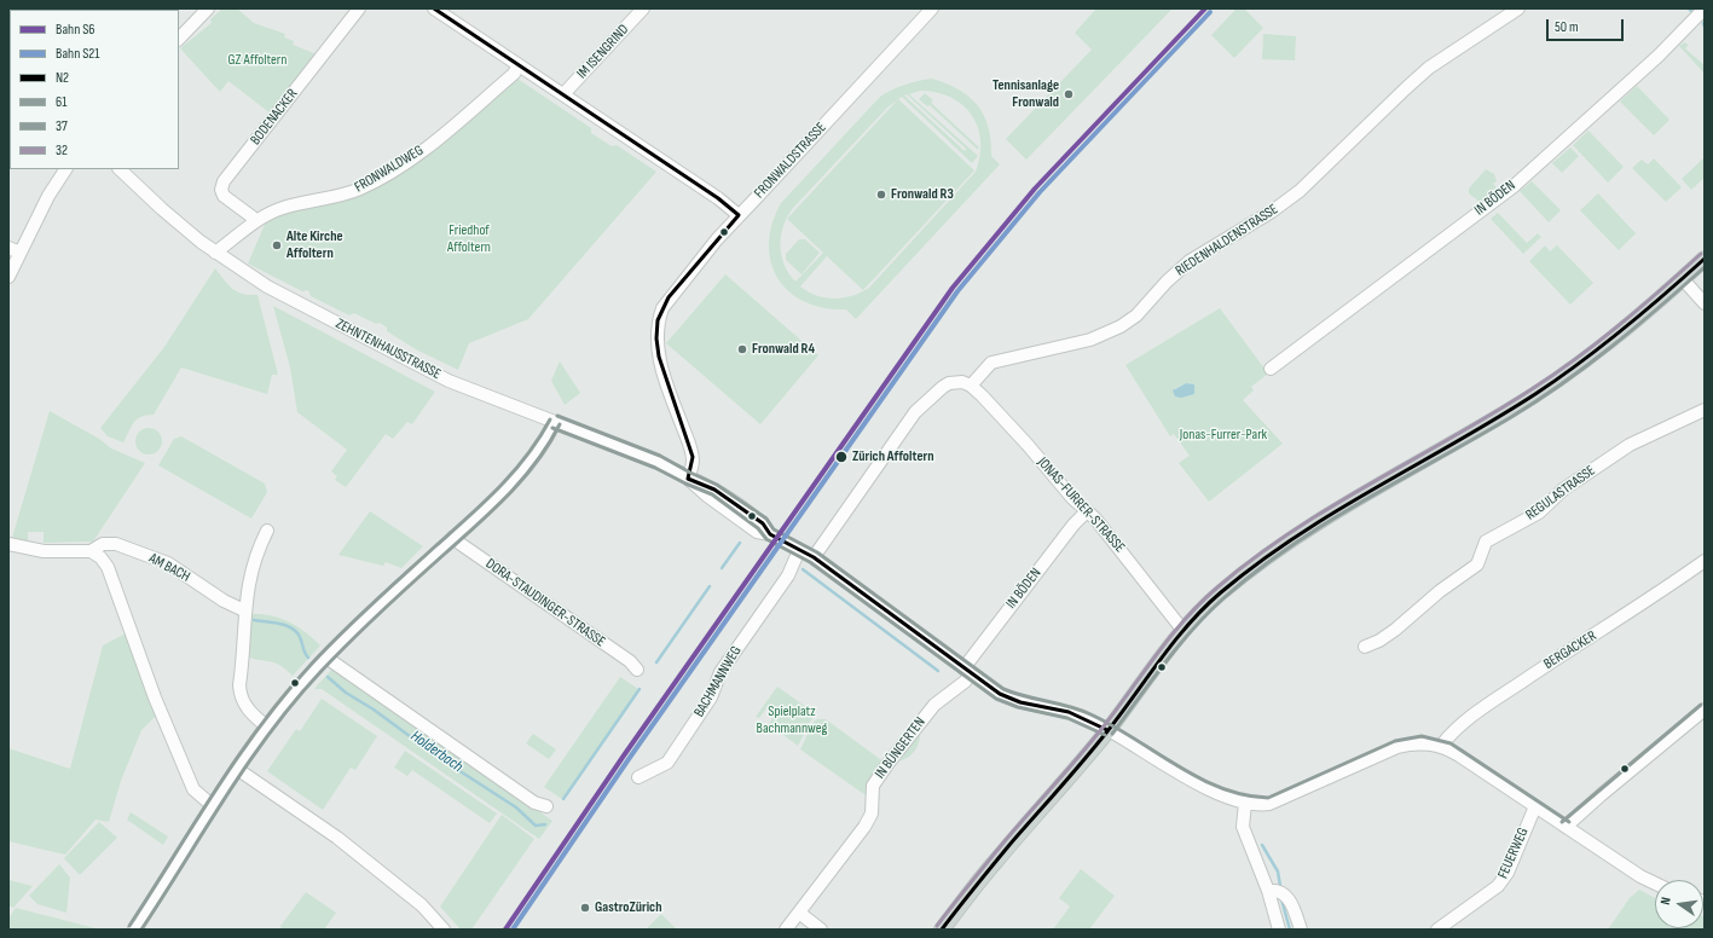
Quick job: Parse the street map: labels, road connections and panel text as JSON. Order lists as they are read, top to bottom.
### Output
{
  "streets": {
    "street": [
      "IM ISENGRIND",
      "BODENACKER",
      "FRONWALDSTRASSE",
      "FRONWALDWEG",
      "IN BÖDEN",
      "RIEDENHALDENSTRASSE",
      "ZEHNTENHAUSSTRASSE",
      "REGULASTRASSE",
      "JONAS-FURRER-STRASSE",
      "AM BACH",
      "DORA-STAUDINGER-STRASSE",
      "BERGACKER",
      "BACHMANNWEG",
      "IN BÜNGERTEN",
      "FEUERWEG"
    ]
  },
  "crossings": [
    ["BODENACKER", "FRONWALDWEG"],
    ["FRONWALDSTRASSE", "ZEHNTENHAUSSTRASSE"],
    ["FRONWALDWEG", "ZEHNTENHAUSSTRASSE"],
    ["IN BÖDEN", "ZEHNTENHAUSSTRASSE"],
    ["IN BÖDEN", "JONAS-FURRER-STRASSE"],
    ["IN BÖDEN", "IN BÜNGERTEN"],
    ["RIEDENHALDENSTRASSE", "JONAS-FURRER-STRASSE"],
    ["ZEHNTENHAUSSTRASSE", "BERGACKER"],
    ["ZEHNTENHAUSSTRASSE", "BACHMANNWEG"],
    ["ZEHNTENHAUSSTRASSE", "IN BÜNGERTEN"]
  ],
  "water": ["Holderbach"],
  "parks": [
    "GZ Affoltern",
    "Friedhof Affoltern",
    "Jonas-Furrer-Park",
    "Spielplatz Bachmannweg"
  ],
  "places": [
    "Tennisanlage Fronwald",
    "Fronwald R3",
    "Alte Kirche Affoltern",
    "Fronwald R4",
    "Zürich Affoltern",
    "GastroZürich"
  ],
  "lines": [
    "rail line S6",
    "transit line N2",
    "rail line S21",
    "transit line 32",
    "transit line 61",
    "transit line 37"
  ],
  "legend": [
    "Bahn S6",
    "Bahn S21",
    "N2",
    "61",
    "37",
    "32"
  ],
  "scale_bar": "50 m",
  "north": "left"
}
